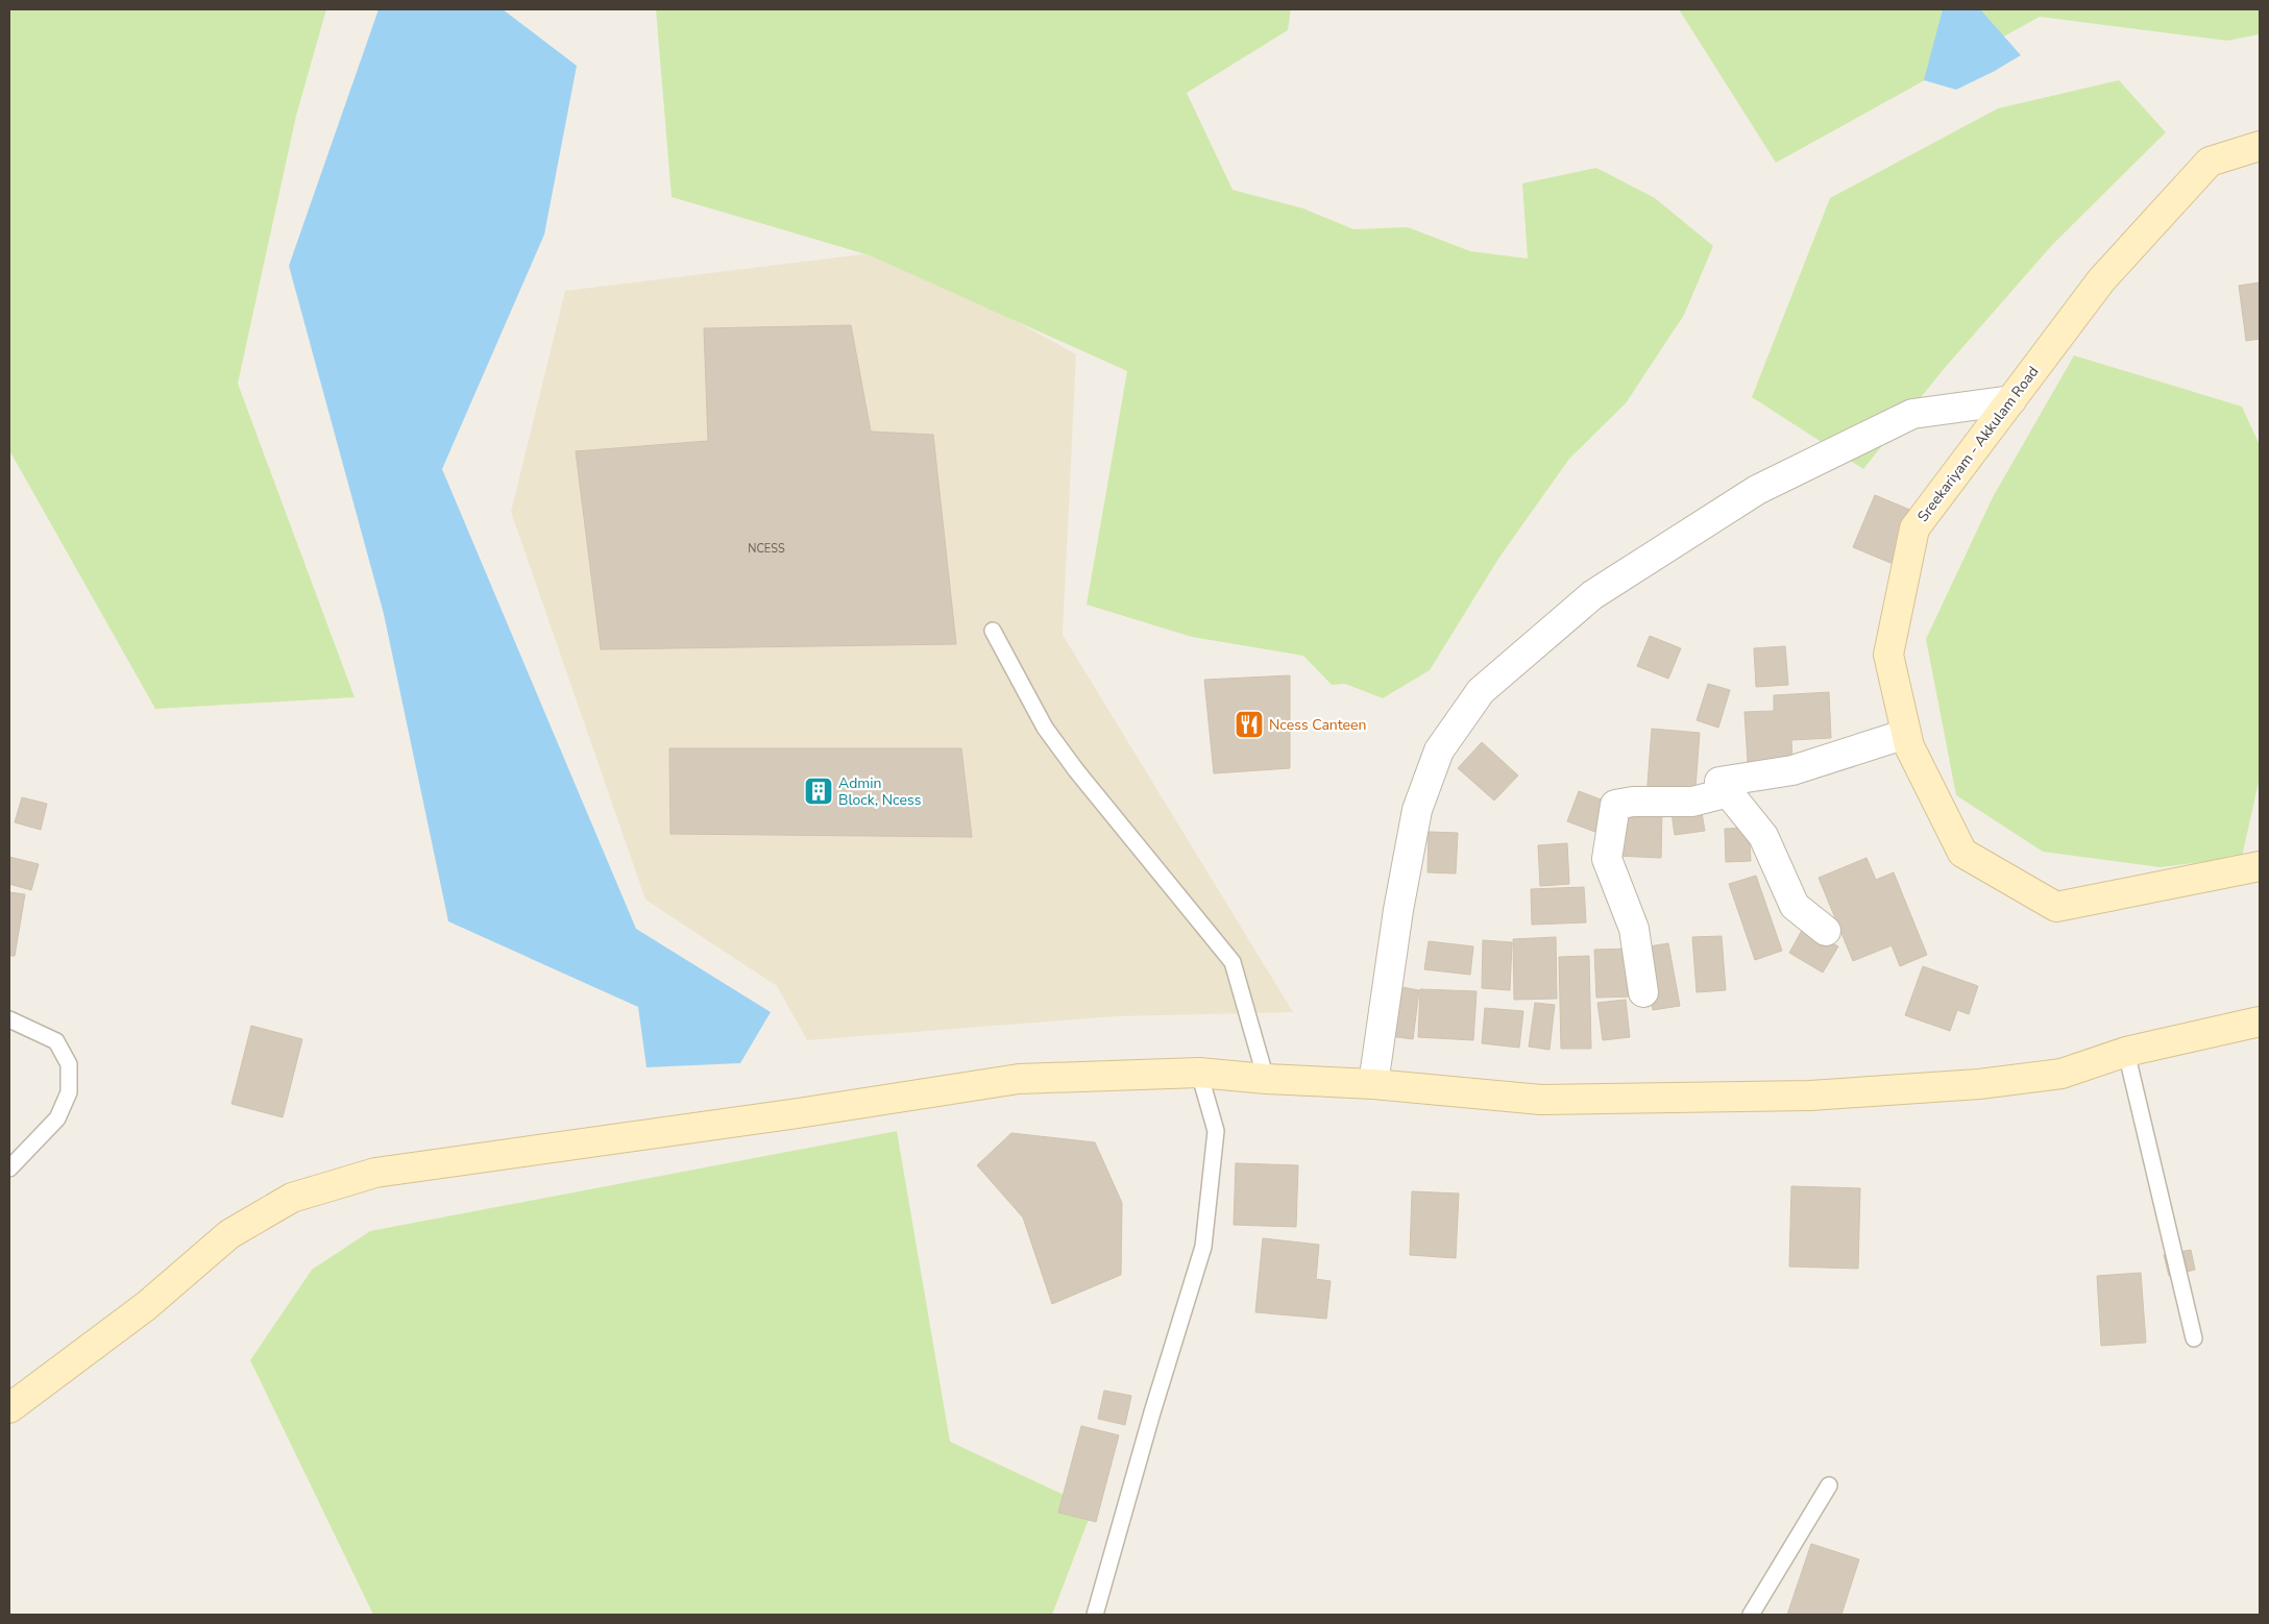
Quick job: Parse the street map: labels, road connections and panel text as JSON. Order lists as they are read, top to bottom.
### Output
{
  "streets": {
    "main road": ["Sreekariyam - Akkulam Road"]
  },
  "places": {
    "restaurant": ["Ncess Canteen"],
    "building": ["Admin Block, Ncess"]
  },
  "house_numbers": ["NCESS"]
}
